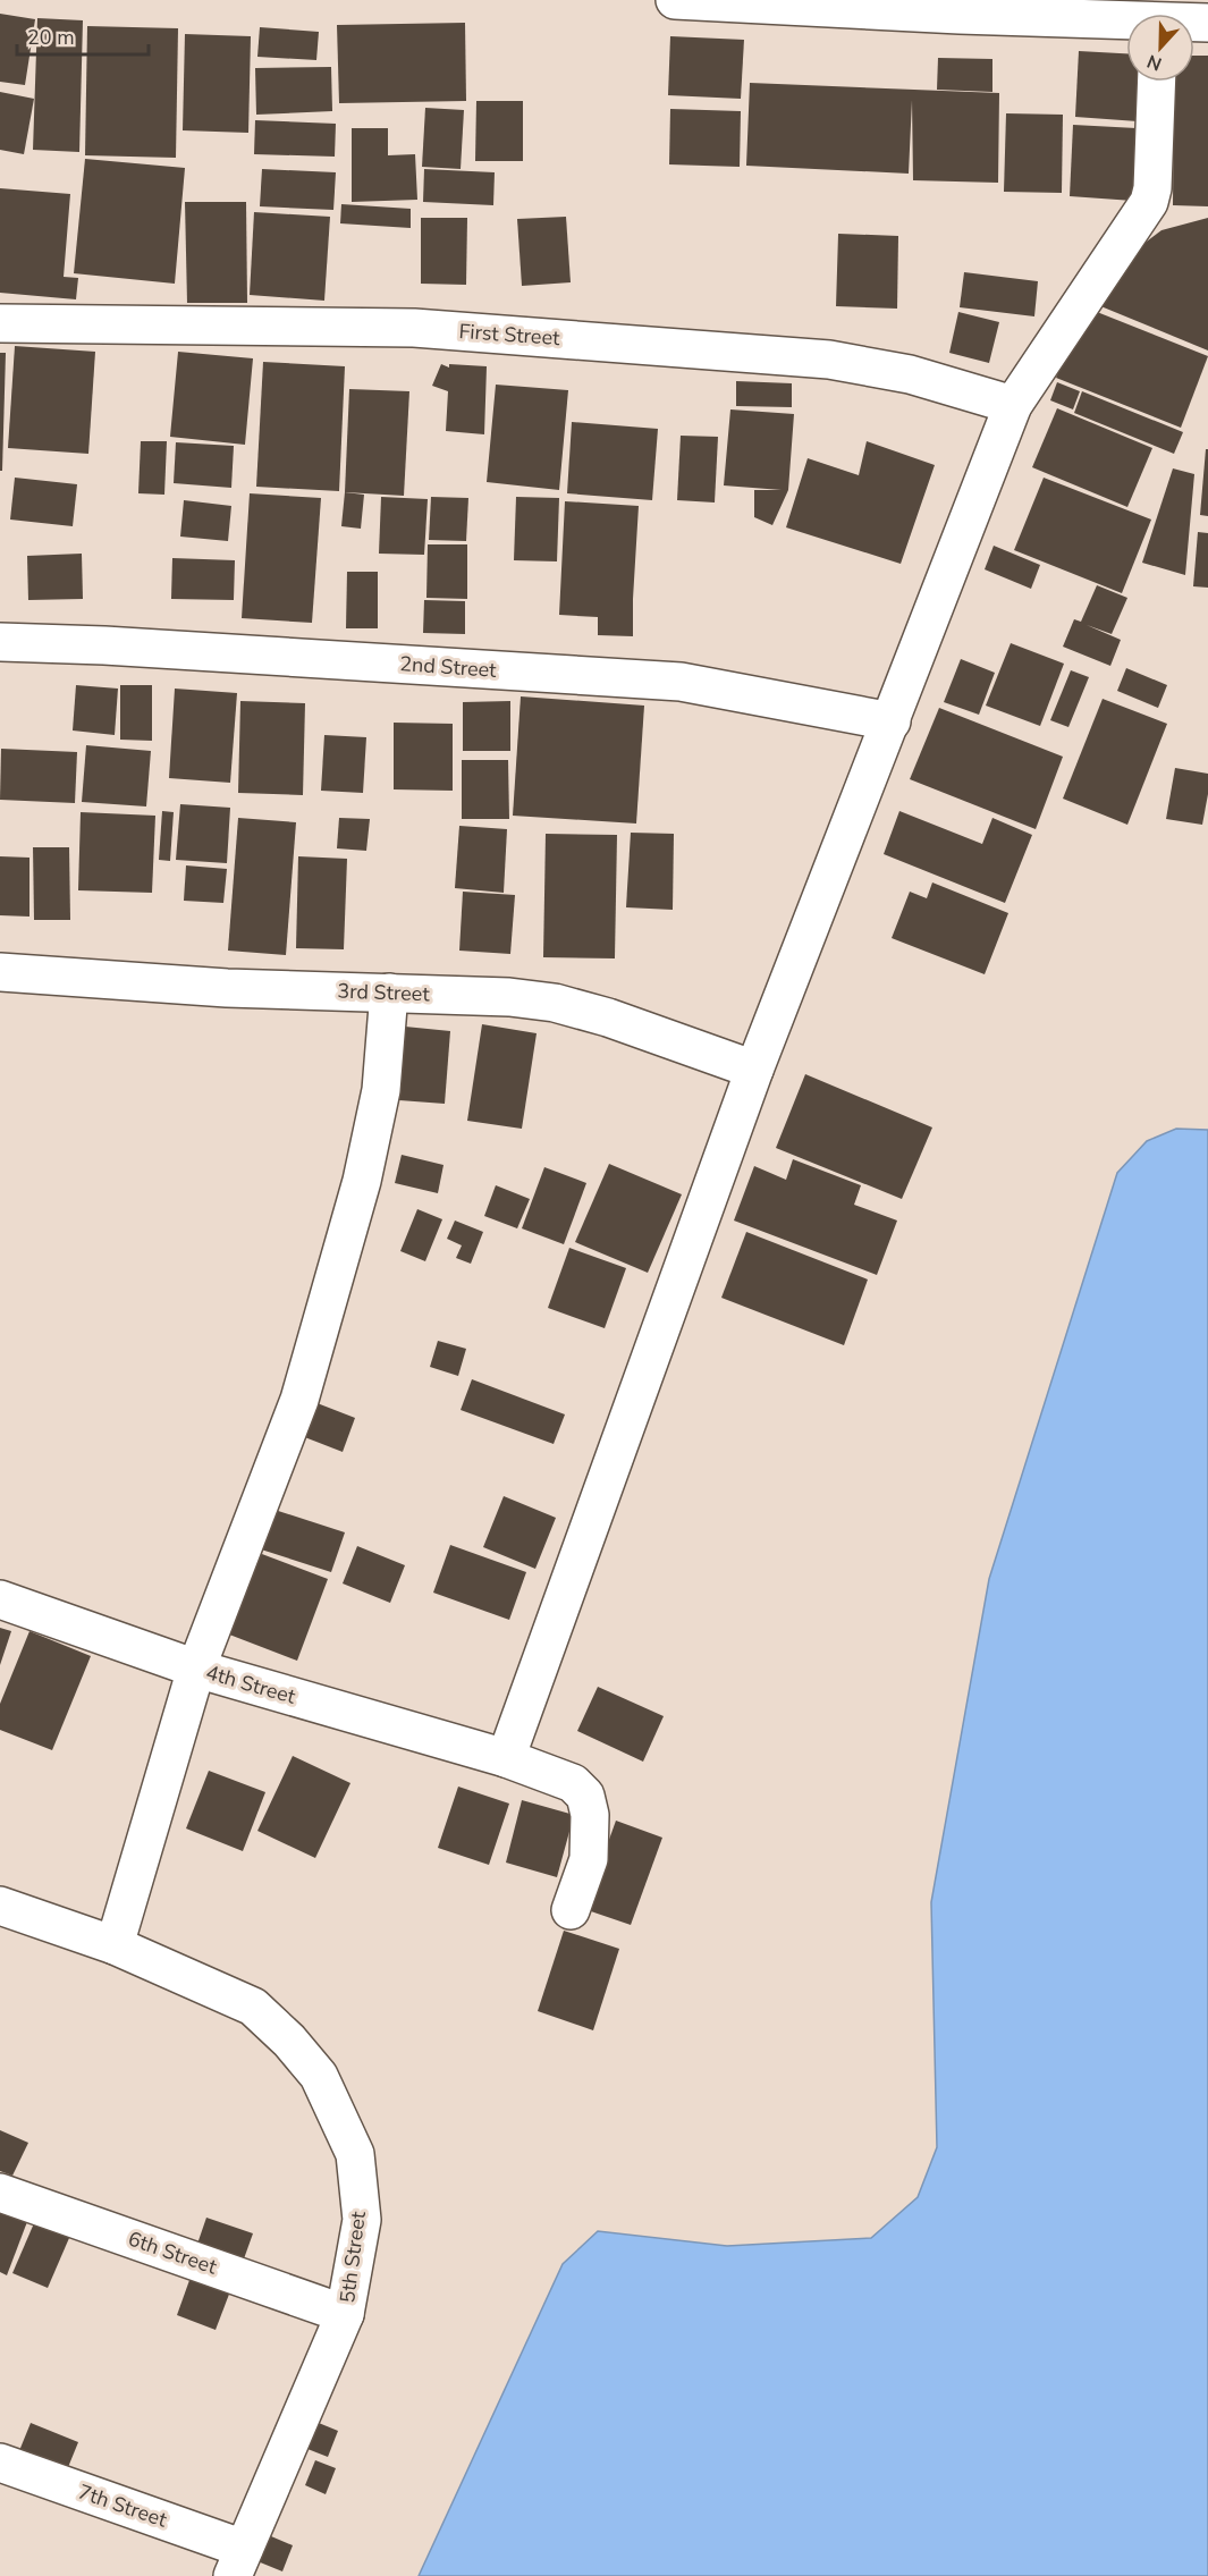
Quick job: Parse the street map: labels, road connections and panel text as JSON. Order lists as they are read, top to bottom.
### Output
{
  "streets": {
    "street": [
      "First Street",
      "2nd Street",
      "3rd Street",
      "4th Street",
      "6th Street",
      "5th Street",
      "7th Street"
    ]
  },
  "crossings": [
    ["6th Street", "5th Street"],
    ["5th Street", "7th Street"]
  ],
  "scale_bar": "20 m",
  "north": "bottom"
}
